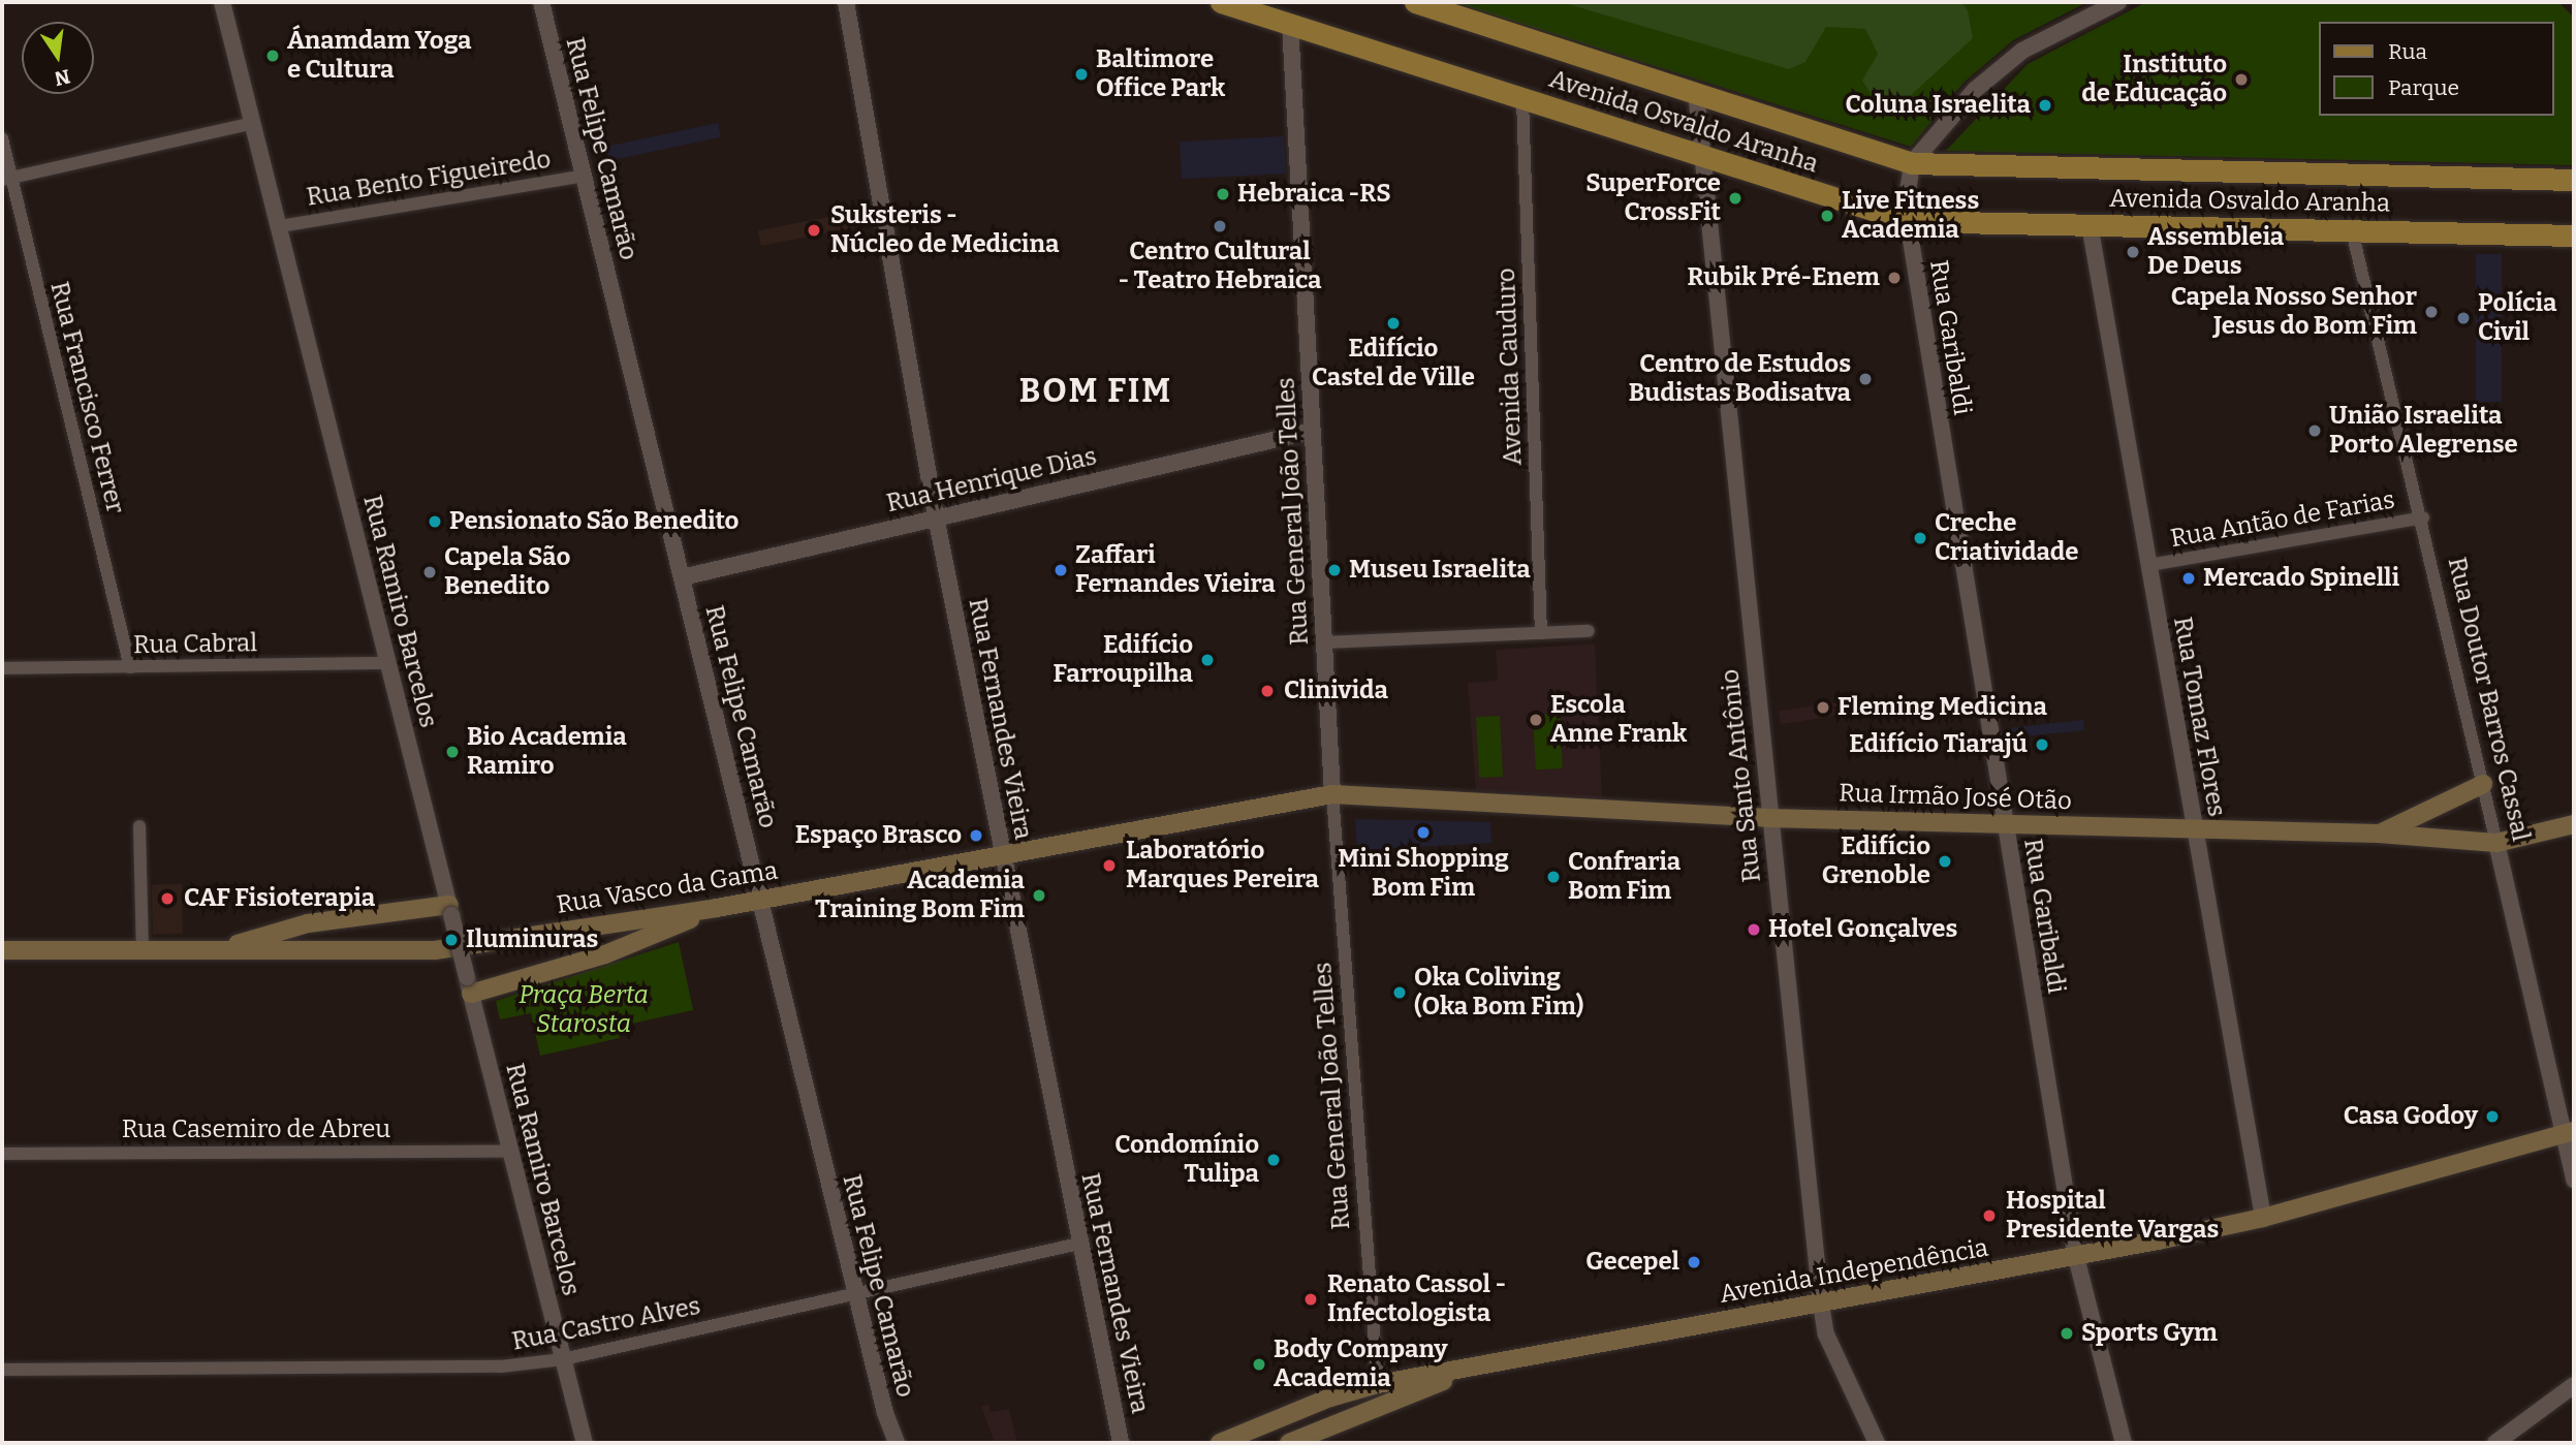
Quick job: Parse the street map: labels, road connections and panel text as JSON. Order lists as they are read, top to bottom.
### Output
{
  "streets": {
    "main road": [
      "Avenida Osvaldo Aranha",
      "Rua Irmão José Otão",
      "Rua Vasco da Gama",
      "Avenida Independência"
    ],
    "street": [
      "Rua Felipe Camarão",
      "Rua Bento Figueiredo",
      "Rua Garibaldi",
      "Avenida Cauduro",
      "Rua Francisco Ferrer",
      "Rua Henrique Dias",
      "Rua General João Telles",
      "Rua Antão de Farias",
      "Rua Ramiro Barcelos",
      "Rua Cabral",
      "Rua Doutor Barros Cassal",
      "Rua Tomaz Flores",
      "Rua Fernandes Vieira",
      "Rua Santo Antônio",
      "Rua Casemiro de Abreu",
      "Rua Castro Alves"
    ]
  },
  "crossings": [
    ["Avenida Osvaldo Aranha", "Rua Garibaldi"],
    ["Avenida Osvaldo Aranha", "Avenida Cauduro"],
    ["Avenida Osvaldo Aranha", "Rua General João Telles"],
    ["Avenida Osvaldo Aranha", "Rua Doutor Barros Cassal"],
    ["Avenida Osvaldo Aranha", "Rua Tomaz Flores"],
    ["Avenida Osvaldo Aranha", "Rua Santo Antônio"],
    ["Rua Felipe Camarão", "Rua Bento Figueiredo"],
    ["Rua Felipe Camarão", "Rua Henrique Dias"],
    ["Rua Felipe Camarão", "Rua Vasco da Gama"],
    ["Rua Felipe Camarão", "Rua Castro Alves"],
    ["Rua Bento Figueiredo", "Rua Ramiro Barcelos"],
    ["Rua Garibaldi", "Rua Irmão José Otão"],
    ["Rua Garibaldi", "Avenida Independência"],
    ["Rua Francisco Ferrer", "Rua Cabral"],
    ["Rua Henrique Dias", "Rua General João Telles"],
    ["Rua Henrique Dias", "Rua Fernandes Vieira"],
    ["Rua General João Telles", "Rua Irmão José Otão"],
    ["Rua General João Telles", "Rua Vasco da Gama"],
    ["Rua General João Telles", "Avenida Independência"],
    ["Rua Antão de Farias", "Rua Doutor Barros Cassal"],
    ["Rua Antão de Farias", "Rua Tomaz Flores"],
    ["Rua Ramiro Barcelos", "Rua Cabral"],
    ["Rua Ramiro Barcelos", "Rua Casemiro de Abreu"],
    ["Rua Ramiro Barcelos", "Rua Castro Alves"],
    ["Rua Doutor Barros Cassal", "Rua Irmão José Otão"],
    ["Rua Doutor Barros Cassal", "Avenida Independência"],
    ["Rua Tomaz Flores", "Rua Irmão José Otão"],
    ["Rua Tomaz Flores", "Avenida Independência"],
    ["Rua Fernandes Vieira", "Rua Vasco da Gama"],
    ["Rua Fernandes Vieira", "Rua Castro Alves"],
    ["Rua Santo Antônio", "Rua Irmão José Otão"],
    ["Rua Santo Antônio", "Avenida Independência"],
    ["Rua Irmão José Otão", "Rua Vasco da Gama"]
  ],
  "districts": ["BOM FIM"],
  "parks": ["Praça Berta Starosta"],
  "places": [
    "Ánamdam Yoga e Cultura",
    "Baltimore Office Park",
    "Instituto de Educação",
    "Coluna Israelita",
    "Hebraica -RS",
    "SuperForce CrossFit",
    "Live Fitness Academia",
    "Centro Cultural - Teatro Hebraica",
    "Suksteris - Núcleo de Medicina",
    "Assembleia De Deus",
    "Rubik Pré-Enem",
    "Capela Nosso Senhor Jesus do Bom Fim",
    "Polícia Civil",
    "Edifício Castel de Ville",
    "Centro de Estudos Budistas Bodisatva",
    "União Israelita Porto Alegrense",
    "Pensionato São Benedito",
    "Creche Criatividade",
    "Zaffari Fernandes Vieira",
    "Museu Israelita",
    "Capela São Benedito",
    "Mercado Spinelli",
    "Edifício Farroupilha",
    "Clinivida",
    "Fleming Medicina",
    "Escola Anne Frank",
    "Edifício Tiarajú",
    "Bio Academia Ramiro",
    "Mini Shopping Bom Fim",
    "Espaço Brasco",
    "Edifício Grenoble",
    "Laboratório Marques Pereira",
    "Confraria Bom Fim",
    "Academia Training Bom Fim",
    "CAF Fisioterapia",
    "Hotel Gonçalves",
    "Iluminuras",
    "Oka Coliving (Oka Bom Fim)",
    "Casa Godoy",
    "Condomínio Tulipa",
    "Hospital Presidente Vargas",
    "Gecepel",
    "Renato Cassol - Infectologista",
    "Sports Gym",
    "Body Company Academia"
  ],
  "legend": ["Rua", "Parque"],
  "north": "bottom"
}
